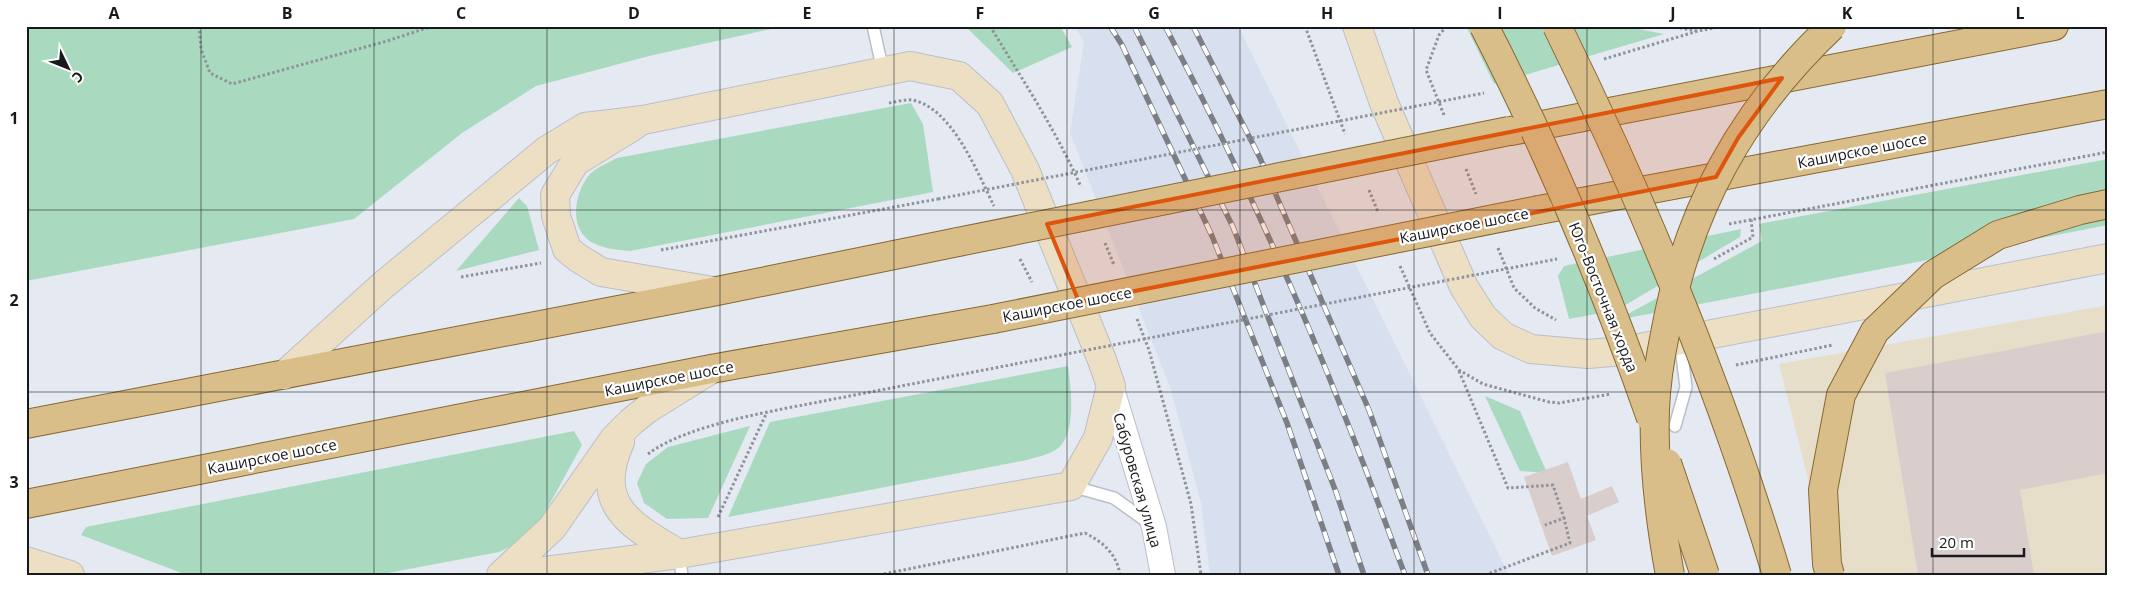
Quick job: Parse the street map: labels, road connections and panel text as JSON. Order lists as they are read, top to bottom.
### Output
{
  "streets": {
    "main road": ["Каширское шоссе", "Юго-Восточная хорда"],
    "street": ["Сабуровская улица"]
  },
  "scale_bar": "20 m",
  "north": "bottom right",
  "grid": {
    "columns": [
      "A",
      "B",
      "C",
      "D",
      "E",
      "F",
      "G",
      "H",
      "I",
      "J",
      "K",
      "L"
    ],
    "rows": ["1", "2", "3"]
  }
}
